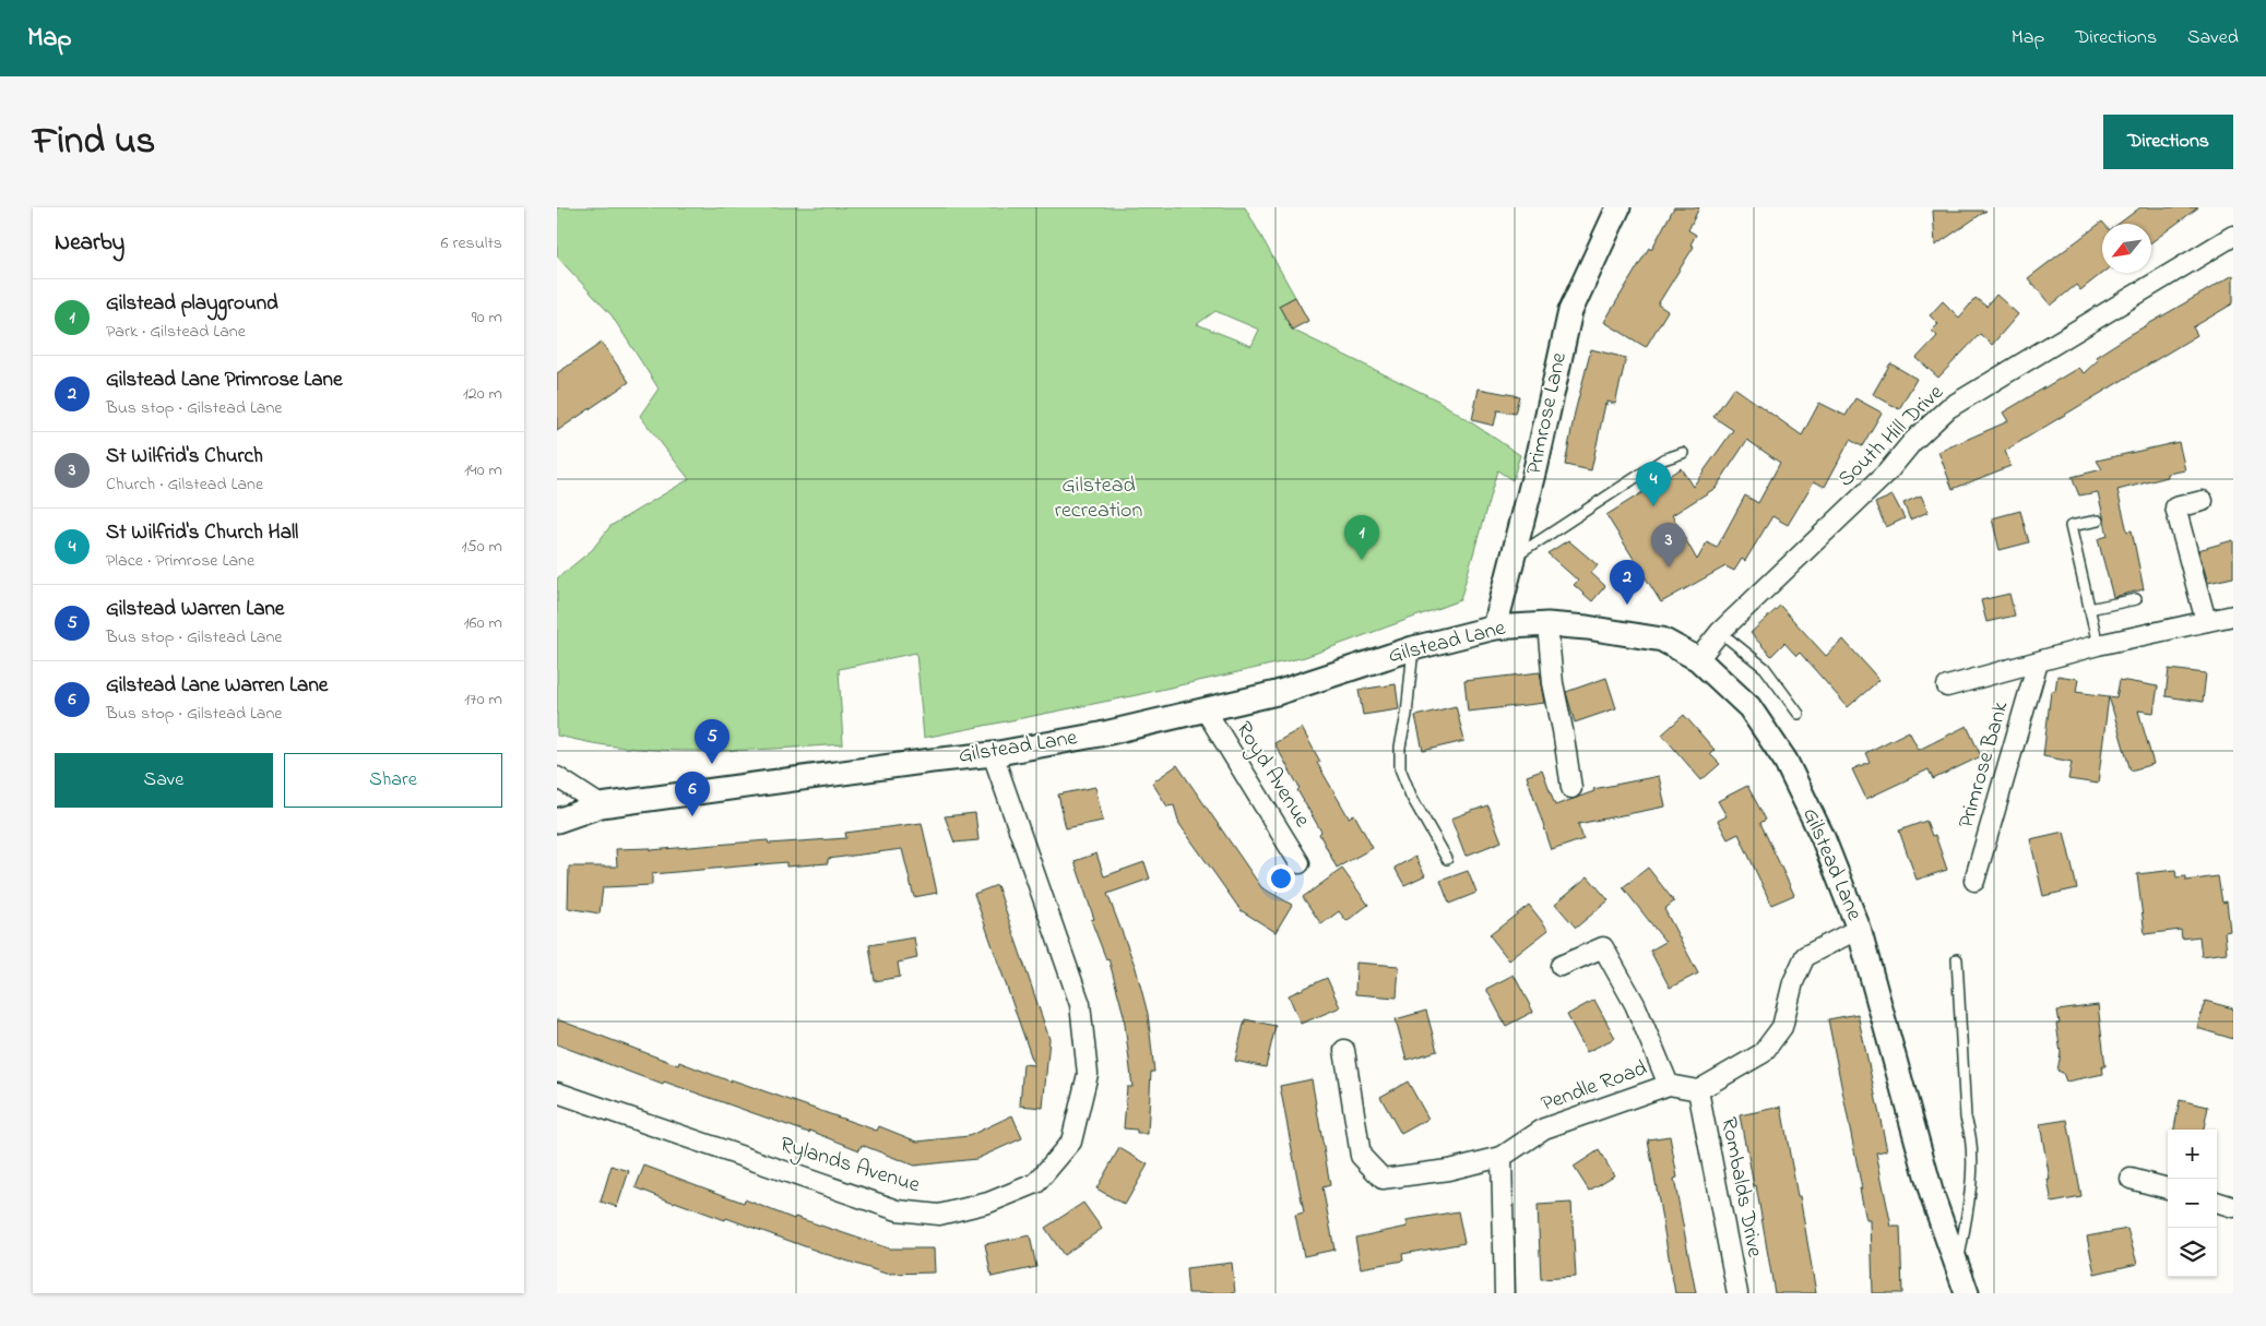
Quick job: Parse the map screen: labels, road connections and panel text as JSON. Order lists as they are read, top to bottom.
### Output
{
  "streets": {
    "street": [
      "Primrose Lane",
      "South Hill Drive",
      "Gilstead Lane",
      "Primrose Bank",
      "Royd Avenue",
      "Pendle Road",
      "Rylands Avenue",
      "Rombalds Drive"
    ]
  },
  "crossings": [
    ["Primrose Lane", "Gilstead Lane"],
    ["South Hill Drive", "Gilstead Lane"],
    ["Gilstead Lane", "Royd Avenue"],
    ["Gilstead Lane", "Rylands Avenue"],
    ["Pendle Road", "Rombalds Drive"]
  ],
  "parks": ["Gilstead recreation"],
  "north": "bottom left",
  "page": {
    "header": "Map",
    "nav": ["Map", "Directions", "Saved"],
    "title": "Find us",
    "buttons": [
      "Directions",
      ["Save", "Share"]
    ],
    "heading": ["Nearby", "6 results"],
    "list": [
      {
        "mark": "1",
        "name": "Gilstead playground",
        "note": "Park · Gilstead Lane",
        "value": "90 m"
      },
      {
        "mark": "2",
        "name": "Gilstead Lane Primrose Lane",
        "note": "Bus stop · Gilstead Lane",
        "value": "120 m"
      },
      {
        "mark": "3",
        "name": "St Wilfrid's Church",
        "note": "Church · Gilstead Lane",
        "value": "140 m"
      },
      {
        "mark": "4",
        "name": "St Wilfrid's Church Hall",
        "note": "Place · Primrose Lane",
        "value": "150 m"
      },
      {
        "mark": "5",
        "name": "Gilstead Warren Lane",
        "note": "Bus stop · Gilstead Lane",
        "value": "160 m"
      },
      {
        "mark": "6",
        "name": "Gilstead Lane Warren Lane",
        "note": "Bus stop · Gilstead Lane",
        "value": "170 m"
      }
    ],
    "pins": [
      "4",
      "1",
      "3",
      "2",
      "5",
      "6"
    ],
    "map_buttons": ["+", "−"]
  }
}
